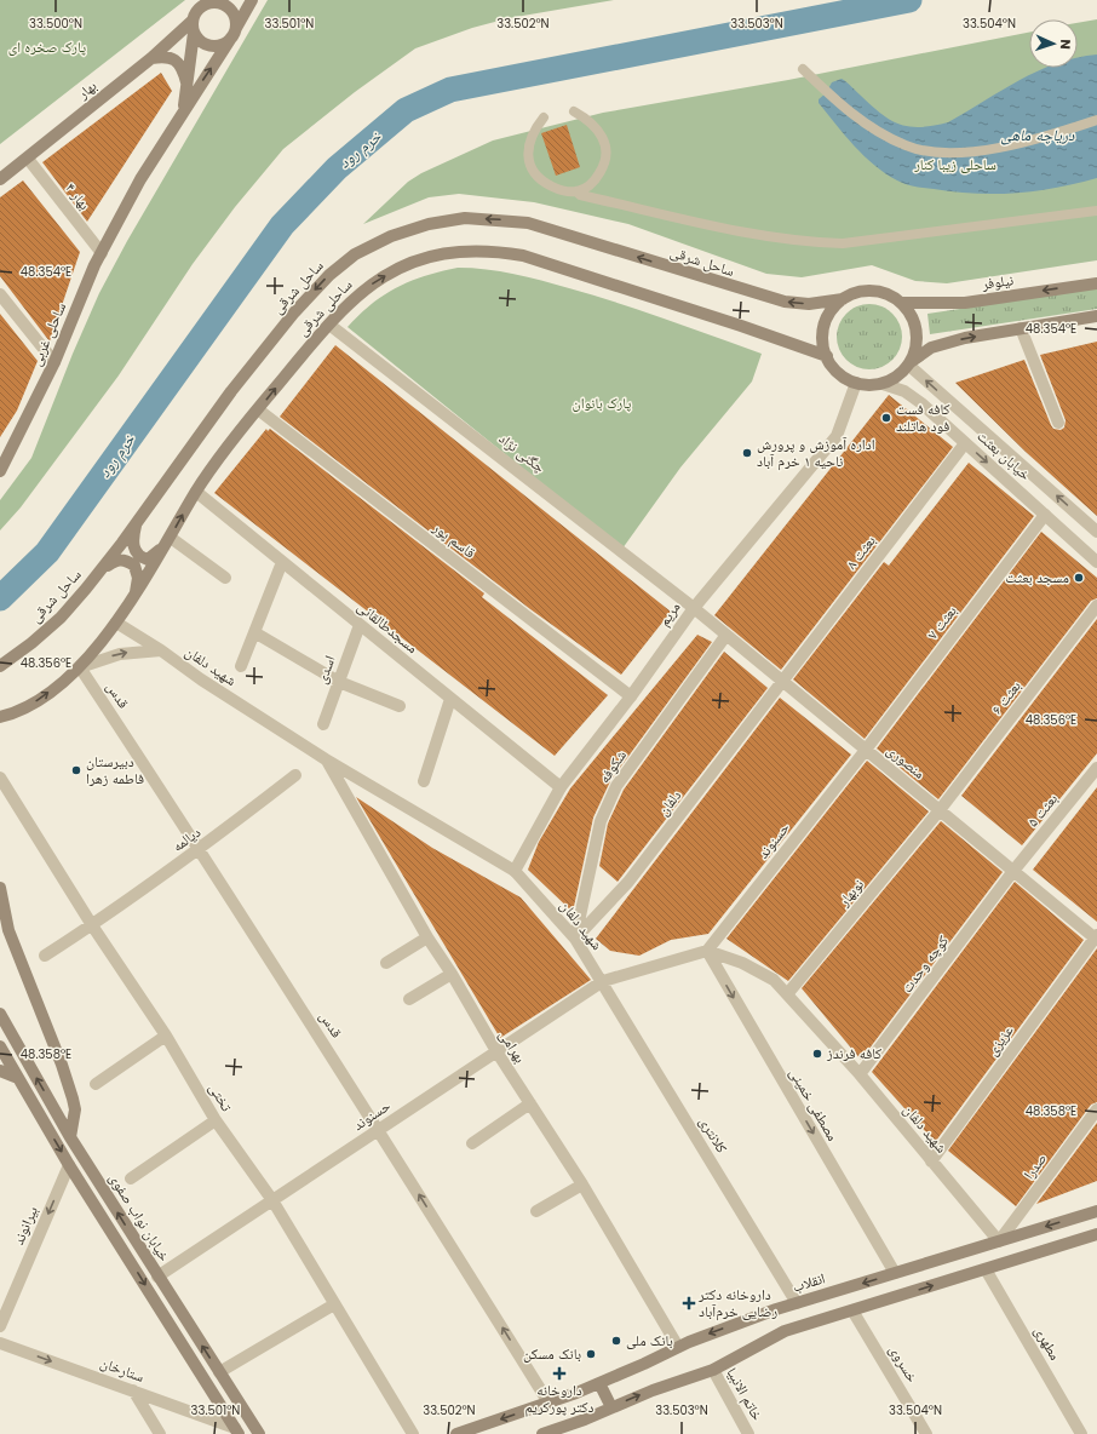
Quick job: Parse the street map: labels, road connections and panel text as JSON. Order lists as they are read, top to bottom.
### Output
{
  "streets": {
    "main road": [
      "بهار",
      "ساحل شرقی",
      "نیلوفر",
      "ساحلی شرقی",
      "ساحلی غربی",
      "خیابان نواب صفوی",
      "انقلاب"
    ],
    "street": [
      "بهار ۴",
      "چگنی نژاد",
      "خیابان بعثت",
      "قاسم پور",
      "بعثت ۸",
      "مریم",
      "بعثت ۷",
      "مسجدطالقانی",
      "شهید دلفان",
      "اسدی",
      "قدس",
      "بعثت ۶",
      "منصوری",
      "شکوفه",
      "دلفان",
      "بعثت ۵",
      "دیالمه",
      "حسنوند",
      "نوبهار",
      "کوچه وحدت",
      "عزیزی",
      "بهرامی",
      "تختی",
      "مصطفی خمینی",
      "کلانتری",
      "صدرا",
      "بیرانوند",
      "مطهری",
      "خسروی",
      "ستارخان",
      "خاتم الانبیا"
    ]
  },
  "crossings": [
    ["بهار", "بهار ۴"],
    ["بهار", "ساحلی غربی"],
    ["بهار ۴", "ساحلی غربی"],
    ["ساحل شرقی", "نیلوفر"],
    ["ساحل شرقی", "ساحلی شرقی"],
    ["ساحل شرقی", "خیابان بعثت"],
    ["ساحل شرقی", "مریم"],
    ["نیلوفر", "ساحلی شرقی"],
    ["نیلوفر", "خیابان بعثت"],
    ["نیلوفر", "مریم"],
    ["ساحلی شرقی", "چگنی نژاد"],
    ["ساحلی شرقی", "خیابان بعثت"],
    ["ساحلی شرقی", "قاسم پور"],
    ["ساحلی شرقی", "مریم"],
    ["ساحلی شرقی", "مسجدطالقانی"],
    ["ساحلی شرقی", "شهید دلفان"],
    ["ساحلی شرقی", "قدس"],
    ["چگنی نژاد", "مریم"],
    ["چگنی نژاد", "منصوری"],
    ["خیابان بعثت", "بعثت ۸"],
    ["خیابان بعثت", "مریم"],
    ["خیابان بعثت", "بعثت ۷"],
    ["قاسم پور", "مریم"],
    ["بعثت ۸", "منصوری"],
    ["بعثت ۸", "دلفان"],
    ["مریم", "مسجدطالقانی"],
    ["مریم", "شهید دلفان"],
    ["مریم", "منصوری"],
    ["بعثت ۷", "منصوری"],
    ["بعثت ۷", "حسنوند"],
    ["مسجدطالقانی", "اسدی"],
    ["شهید دلفان", "شکوفه"],
    ["شهید دلفان", "دلفان"],
    ["شهید دلفان", "حسنوند"],
    ["شهید دلفان", "نوبهار"],
    ["شهید دلفان", "کوچه وحدت"],
    ["شهید دلفان", "عزیزی"],
    ["شهید دلفان", "بهرامی"],
    ["شهید دلفان", "مصطفی خمینی"],
    ["شهید دلفان", "کلانتری"],
    ["شهید دلفان", "صدرا"],
    ["شهید دلفان", "انقلاب"],
    ["قدس", "دیالمه"],
    ["قدس", "حسنوند"],
    ["قدس", "انقلاب"],
    ["بعثت ۶", "منصوری"],
    ["بعثت ۶", "نوبهار"],
    ["منصوری", "شکوفه"],
    ["منصوری", "دلفان"],
    ["منصوری", "بعثت ۵"],
    ["منصوری", "حسنوند"],
    ["منصوری", "نوبهار"],
    ["منصوری", "کوچه وحدت"],
    ["منصوری", "عزیزی"],
    ["شکوفه", "دلفان"],
    ["بعثت ۵", "کوچه وحدت"],
    ["دیالمه", "تختی"],
    ["حسنوند", "بهرامی"],
    ["حسنوند", "تختی"],
    ["حسنوند", "مصطفی خمینی"],
    ["حسنوند", "کلانتری"],
    ["حسنوند", "خیابان نواب صفوی"],
    ["بهرامی", "انقلاب"],
    ["مصطفی خمینی", "انقلاب"],
    ["کلانتری", "انقلاب"],
    ["صدرا", "انقلاب"]
  ],
  "one_way": [
    "ساحل شرقی",
    "ساحلی شرقی",
    "قدس",
    "مصطفی خمینی",
    "بیرانوند",
    "ستارخان"
  ],
  "water": ["دریاچه ماهی", "خرم رود"],
  "parks": ["پارک صخره ای", "ساحلی زیبا کنار", "پارک بانوان"],
  "places": {
    "other": [
      "کافه فست فود هاتلند",
      "اداره آموزش و پرورش ناحیه ۱ خرم آباد",
      "مسجد بعثت",
      "دبیرستان فاطمه زهرا",
      "کافه فرندز",
      "بانک ملی",
      "بانک مسکن"
    ],
    "health": ["داروخانه دکتر رضایی خرم‌آباد", "داروخانه دکتر پورکریم"]
  },
  "north": "right",
  "coordinates": [
    "33.500°N",
    "33.501°N",
    "33.502°N",
    "33.503°N",
    "33.504°N",
    "48.354°E",
    "48.356°E",
    "48.358°E"
  ]
}
